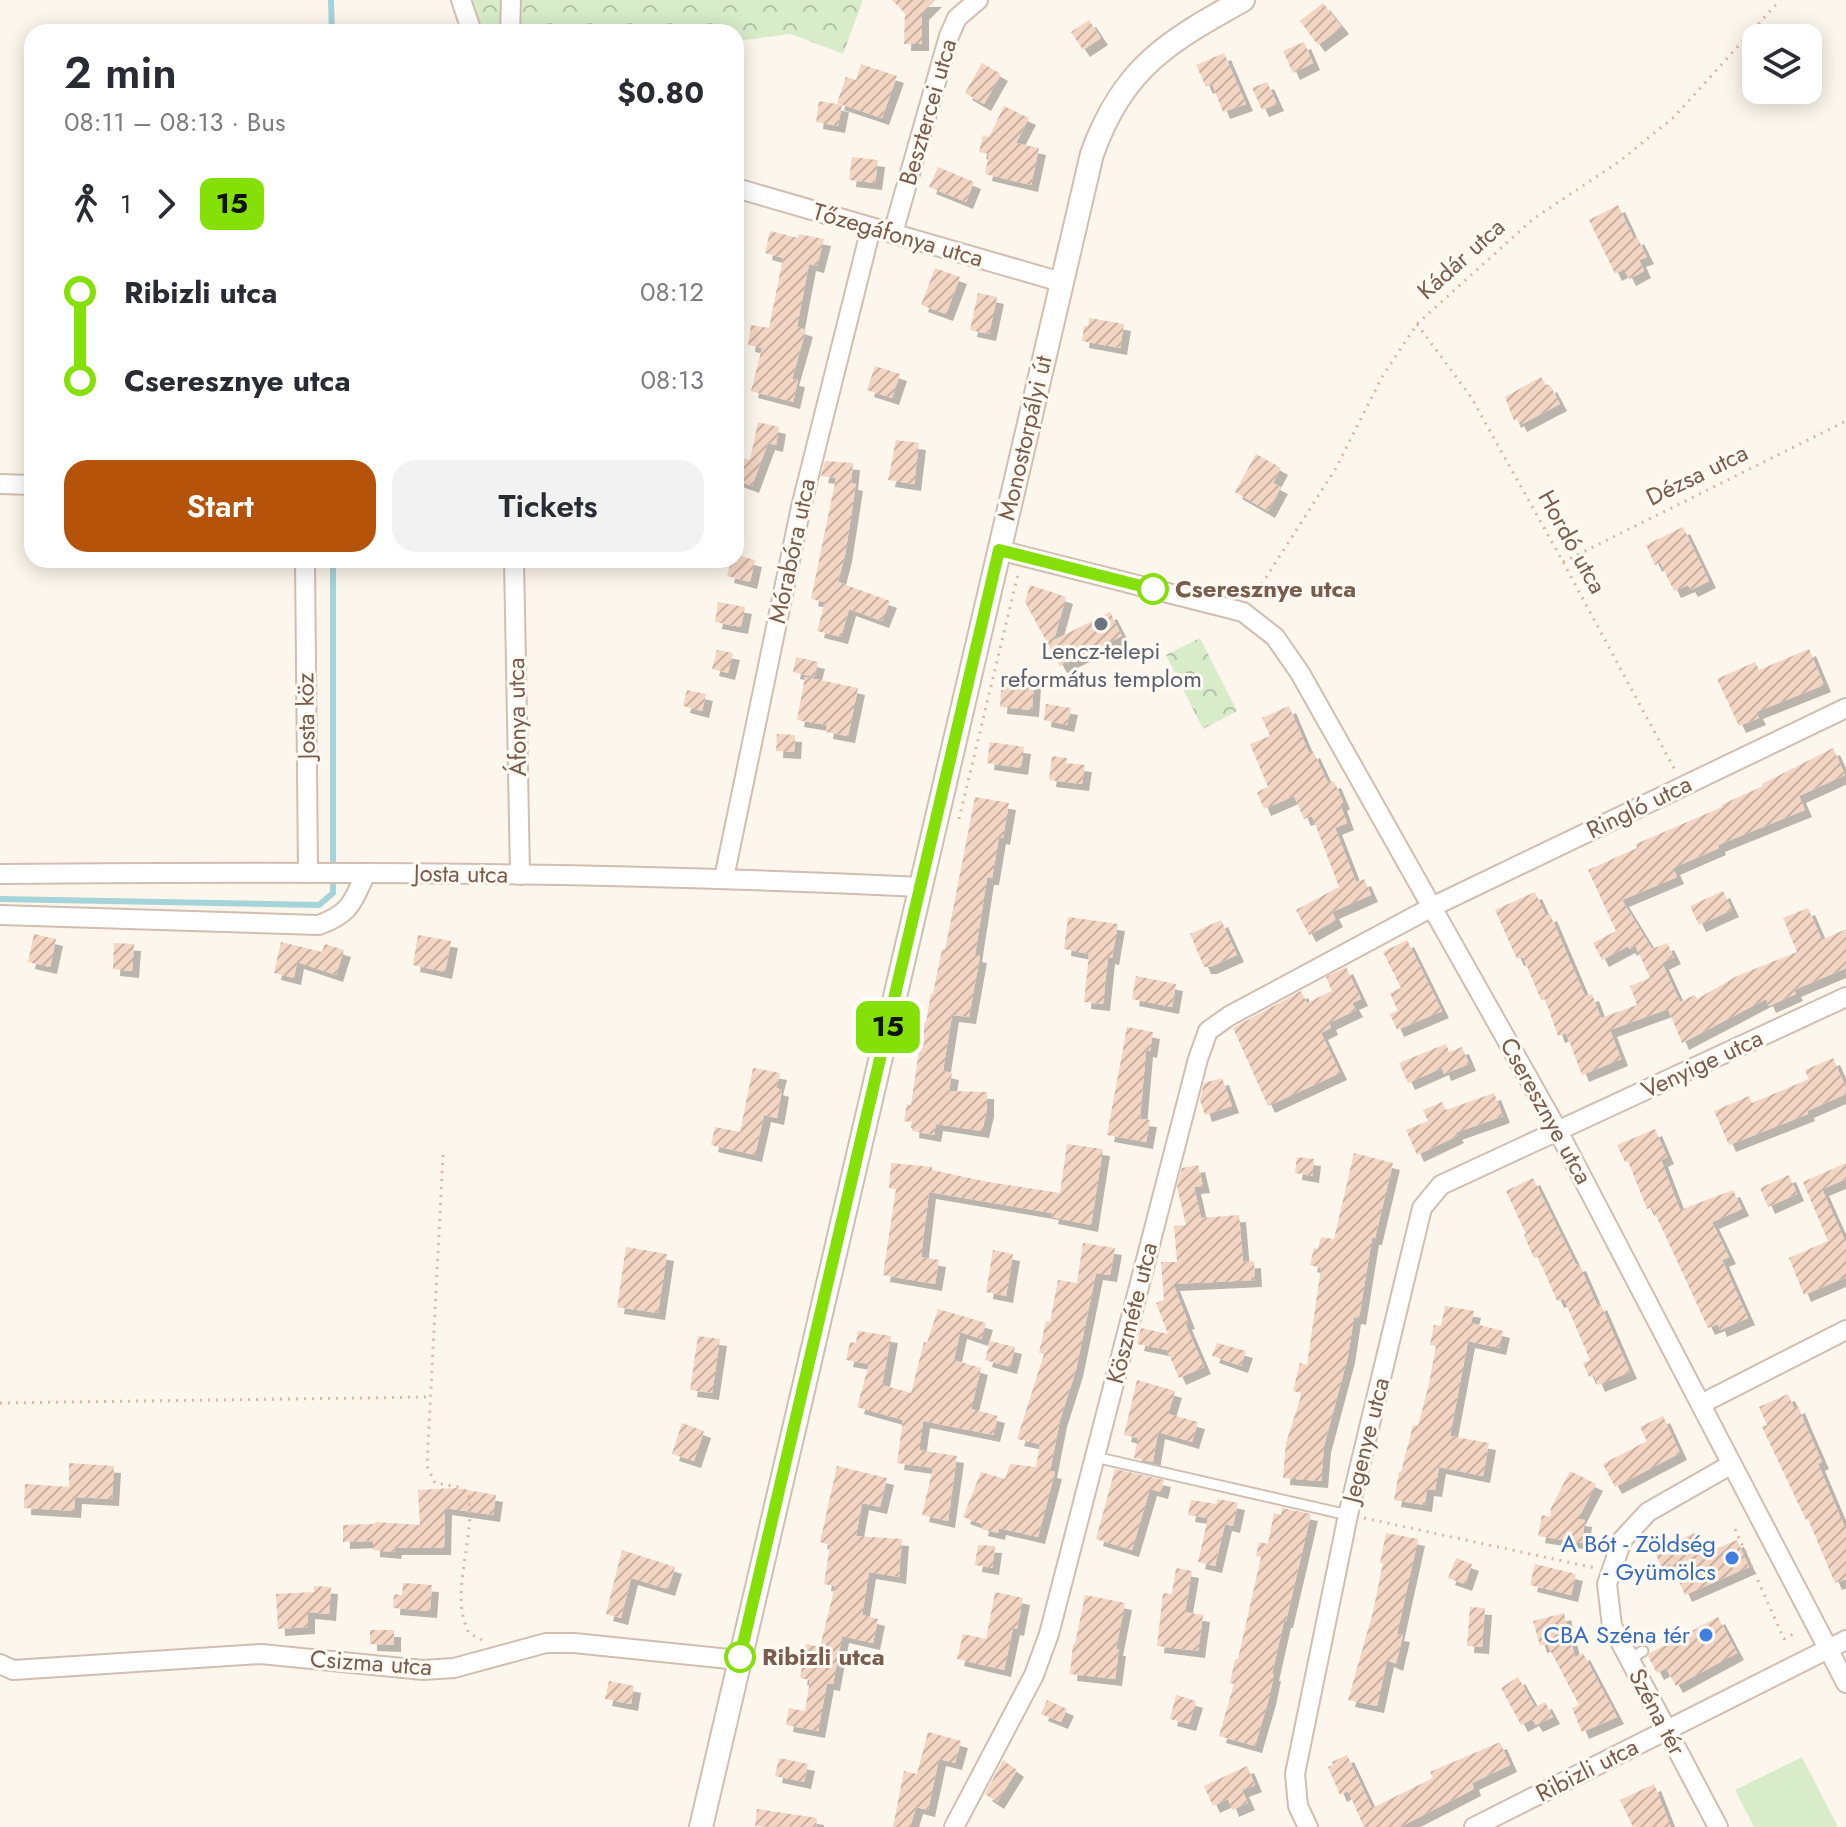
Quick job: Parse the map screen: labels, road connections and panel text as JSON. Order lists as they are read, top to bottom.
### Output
{
  "streets": {
    "street": [
      "Besztercei utca",
      "Tőzegáfonya utca",
      "Monostorpályi út",
      "Mórabóra utca",
      "Josta köz",
      "Áfonya utca",
      "Ringló utca",
      "Josta utca",
      "Venyige utca",
      "Cseresznye utca",
      "Köszméte utca",
      "Jegenye utca",
      "Csizma utca",
      "Széna tér",
      "Ribizli utca"
    ],
    "path": ["Kádár utca", "Dézsa utca", "Hordó utca"]
  },
  "crossings": [
    ["Besztercei utca", "Tőzegáfonya utca"],
    ["Tőzegáfonya utca", "Monostorpályi út"],
    ["Tőzegáfonya utca", "Mórabóra utca"],
    ["Kádár utca", "Hordó utca"],
    ["Kádár utca", "Cseresznye utca"],
    ["Monostorpályi út", "Josta utca"],
    ["Monostorpályi út", "Cseresznye utca"],
    ["Monostorpályi út", "Csizma utca"],
    ["Dézsa utca", "Hordó utca"],
    ["Hordó utca", "Ringló utca"],
    ["Mórabóra utca", "Josta utca"],
    ["Josta köz", "Josta utca"],
    ["Áfonya utca", "Josta utca"],
    ["Ringló utca", "Cseresznye utca"],
    ["Ringló utca", "Köszméte utca"],
    ["Venyige utca", "Cseresznye utca"],
    ["Venyige utca", "Jegenye utca"],
    ["Cseresznye utca", "Köszméte utca"],
    ["Cseresznye utca", "Jegenye utca"],
    ["Cseresznye utca", "Széna tér"],
    ["Cseresznye utca", "Ribizli utca"],
    ["Széna tér", "Ribizli utca"]
  ],
  "places": [
    "Cseresznye utca",
    "Lencz-telepi református templom",
    "A Bót - Zöldség - Gyümölcs",
    "CBA Széna tér",
    "Ribizli utca"
  ],
  "lines": ["bus line 15"],
  "page": {
    "on_map": "15",
    "heading": ["2 min", "08:11 – 08:13 · Bus", "$0.80"],
    "legs": ["1", "15"],
    "list": [
      {
        "name": "Ribizli utca",
        "value": "08:12"
      },
      {
        "name": "Cseresznye utca",
        "value": "08:13"
      }
    ],
    "buttons": ["Start", "Tickets"]
  }
}
